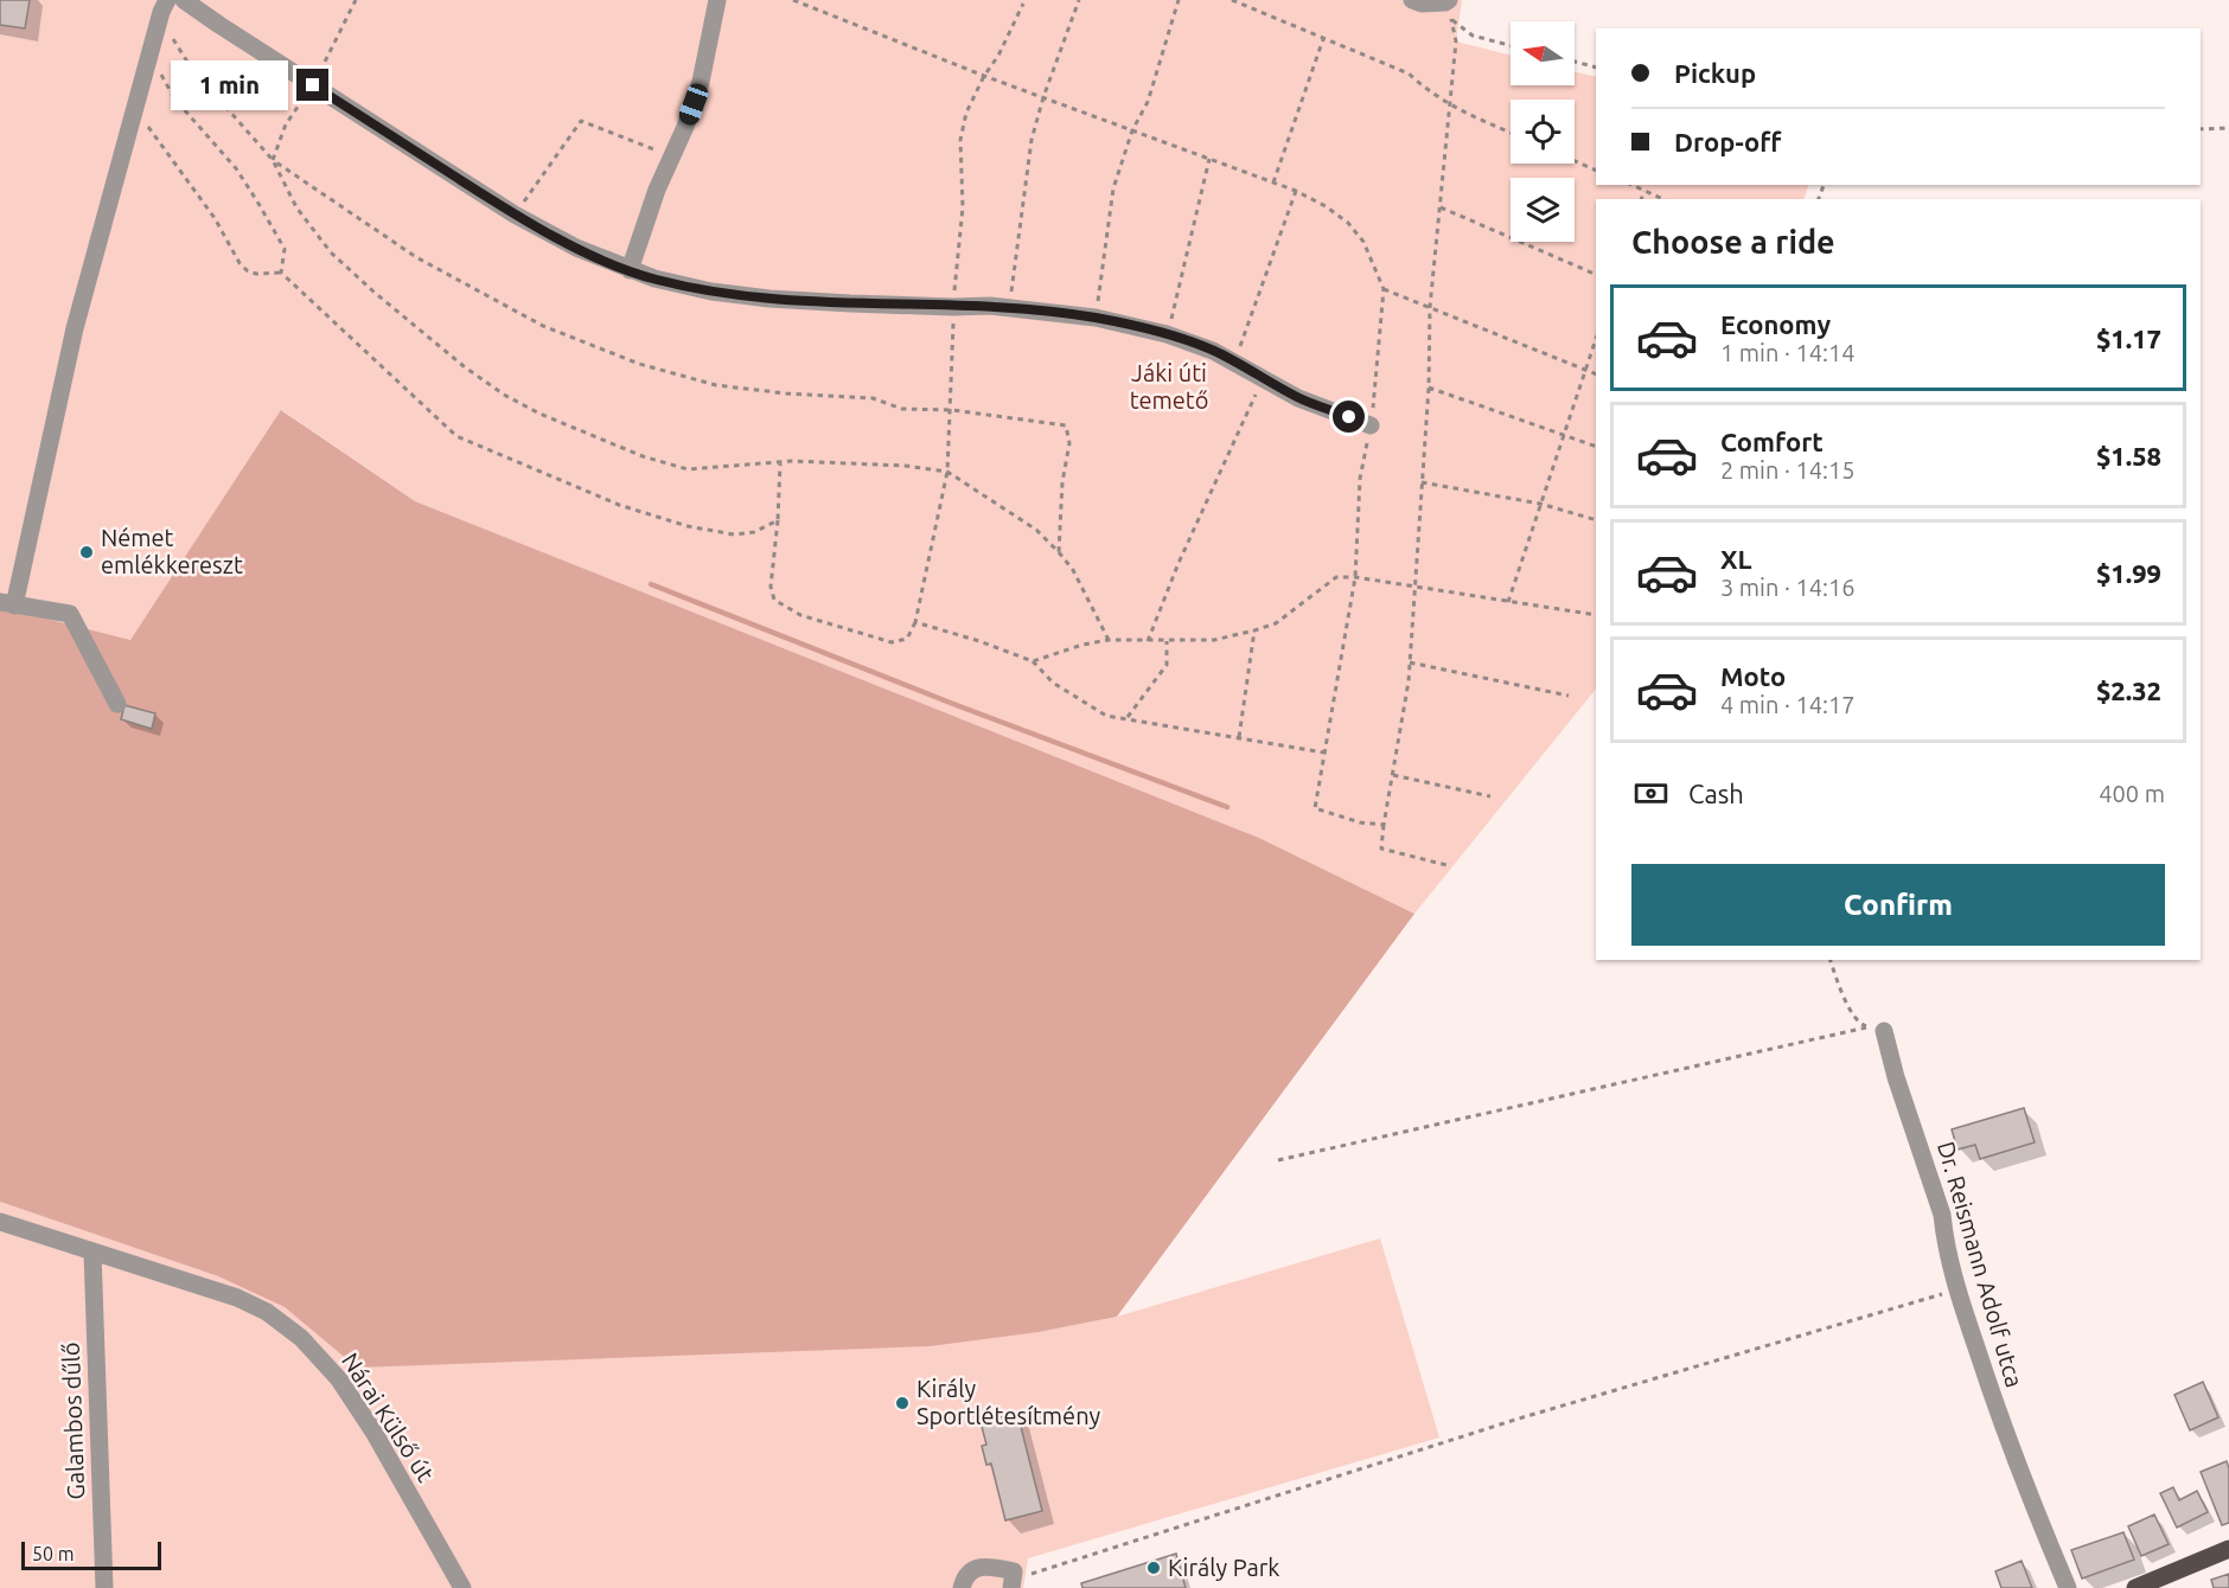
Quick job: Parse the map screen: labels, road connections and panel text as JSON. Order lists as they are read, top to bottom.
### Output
{
  "streets": {
    "street": ["Dr. Reismann Adolf utca", "Nárai Külső út", "Galambos dűlő"]
  },
  "crossings": [
    ["Nárai Külső út", "Galambos dűlő"]
  ],
  "parks": ["Jáki úti temető"],
  "places": ["Német emlékkereszt", "Király Sportlétesítmény", "Király Park"],
  "scale_bar": "50 m",
  "north": "left",
  "page": {
    "banner": ["Pickup", "Drop-off"],
    "bubble": "1 min",
    "heading": "Choose a ride",
    "list": [
      {
        "name": "Economy",
        "note": "1 min · 14:14",
        "value": "$1.17"
      },
      {
        "name": "Comfort",
        "note": "2 min · 14:15",
        "value": "$1.58"
      },
      {
        "name": "XL",
        "note": "3 min · 14:16",
        "value": "$1.99"
      },
      {
        "name": "Moto",
        "note": "4 min · 14:17",
        "value": "$2.32"
      }
    ],
    "pay": ["Cash", "400 m"],
    "buttons": "Confirm",
    "scale": "50 m"
  }
}
